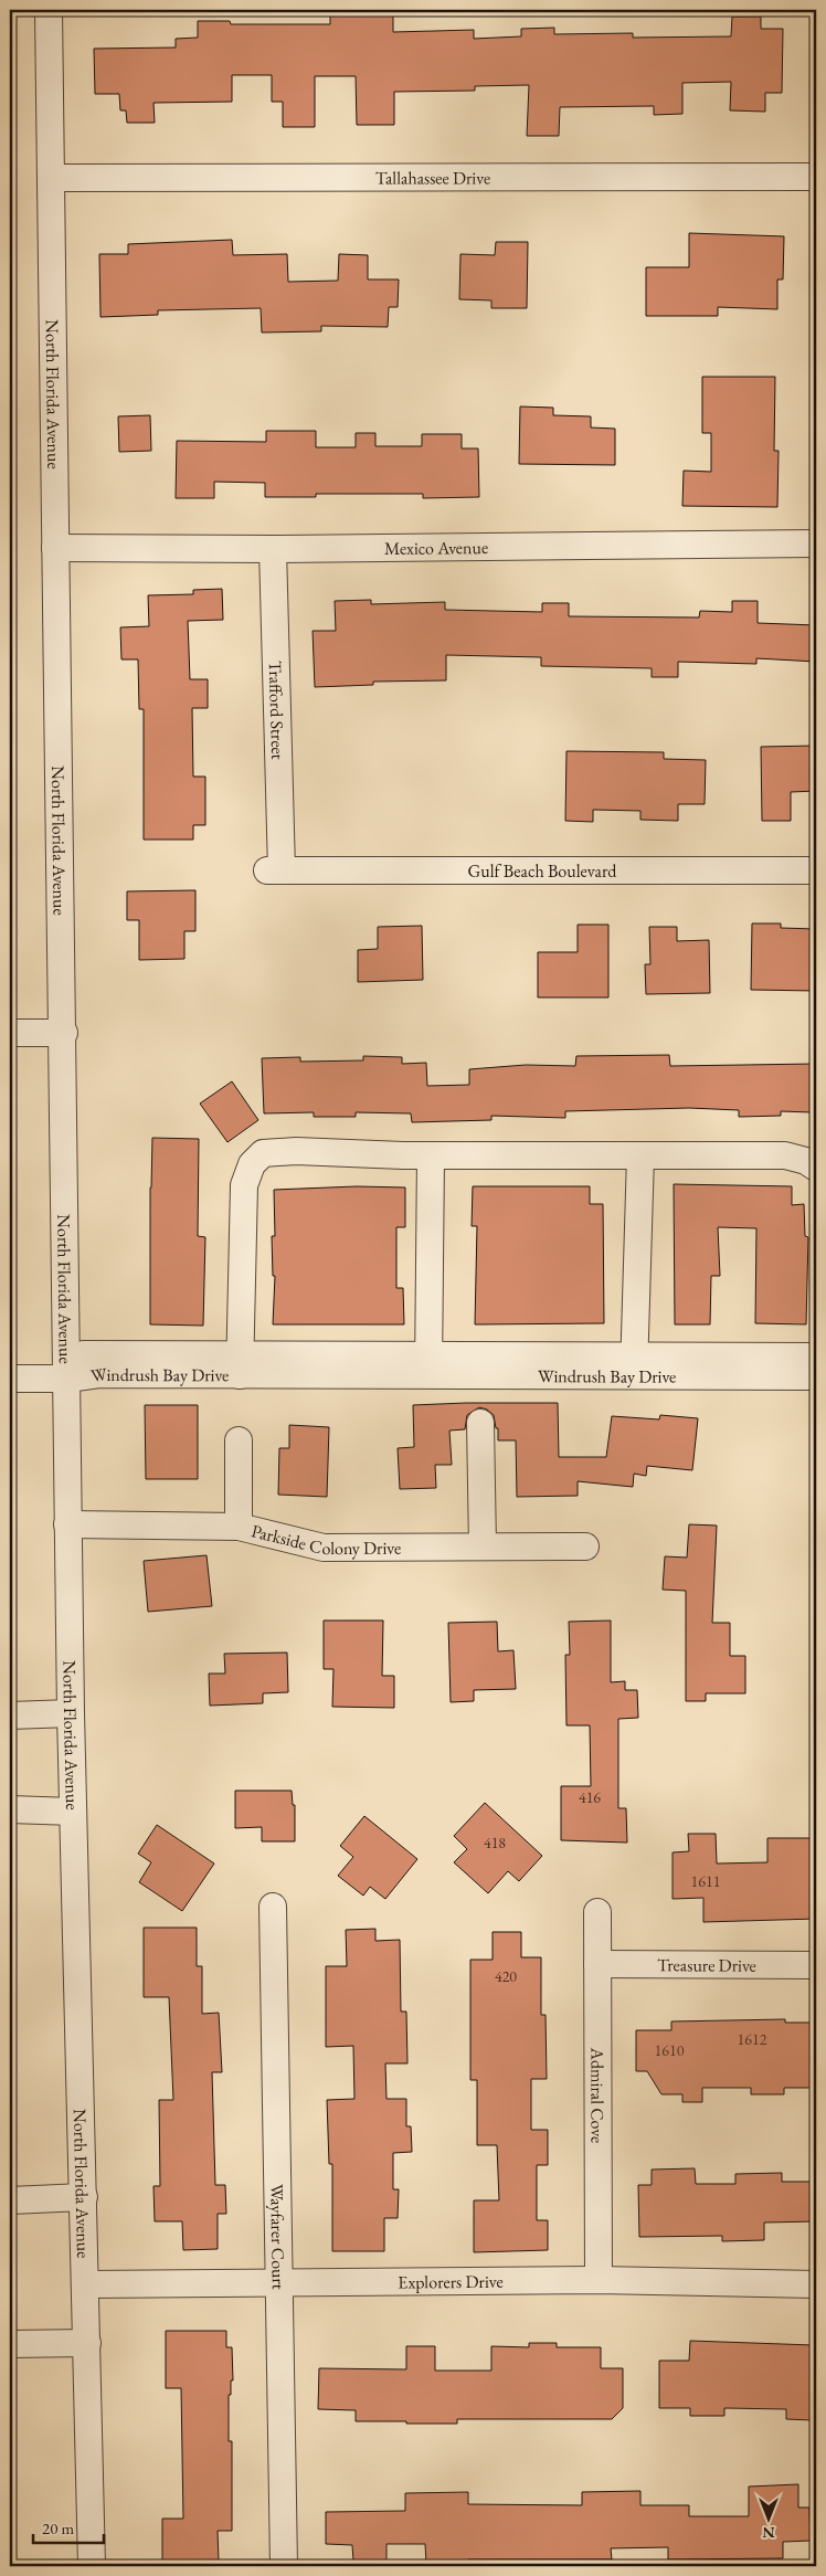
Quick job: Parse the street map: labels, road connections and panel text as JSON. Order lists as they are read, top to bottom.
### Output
{
  "streets": {
    "street": [
      "Tallahassee Drive",
      "North Florida Avenue",
      "Mexico Avenue",
      "Trafford Street",
      "Gulf Beach Boulevard",
      "Windrush Bay Drive",
      "Parkside Colony Drive",
      "Treasure Drive",
      "Admiral Cove",
      "Wayfarer Court",
      "Explorers Drive"
    ]
  },
  "crossings": [
    ["Tallahassee Drive", "North Florida Avenue"],
    ["North Florida Avenue", "Mexico Avenue"],
    ["North Florida Avenue", "Windrush Bay Drive"],
    ["North Florida Avenue", "Parkside Colony Drive"],
    ["North Florida Avenue", "Explorers Drive"],
    ["Mexico Avenue", "Trafford Street"],
    ["Trafford Street", "Gulf Beach Boulevard"],
    ["Treasure Drive", "Admiral Cove"],
    ["Admiral Cove", "Explorers Drive"],
    ["Wayfarer Court", "Explorers Drive"]
  ],
  "house_numbers": [
    "416",
    "418",
    "1611",
    "420",
    "1612",
    "1610"
  ],
  "scale_bar": "20 m",
  "north": "bottom"
}
